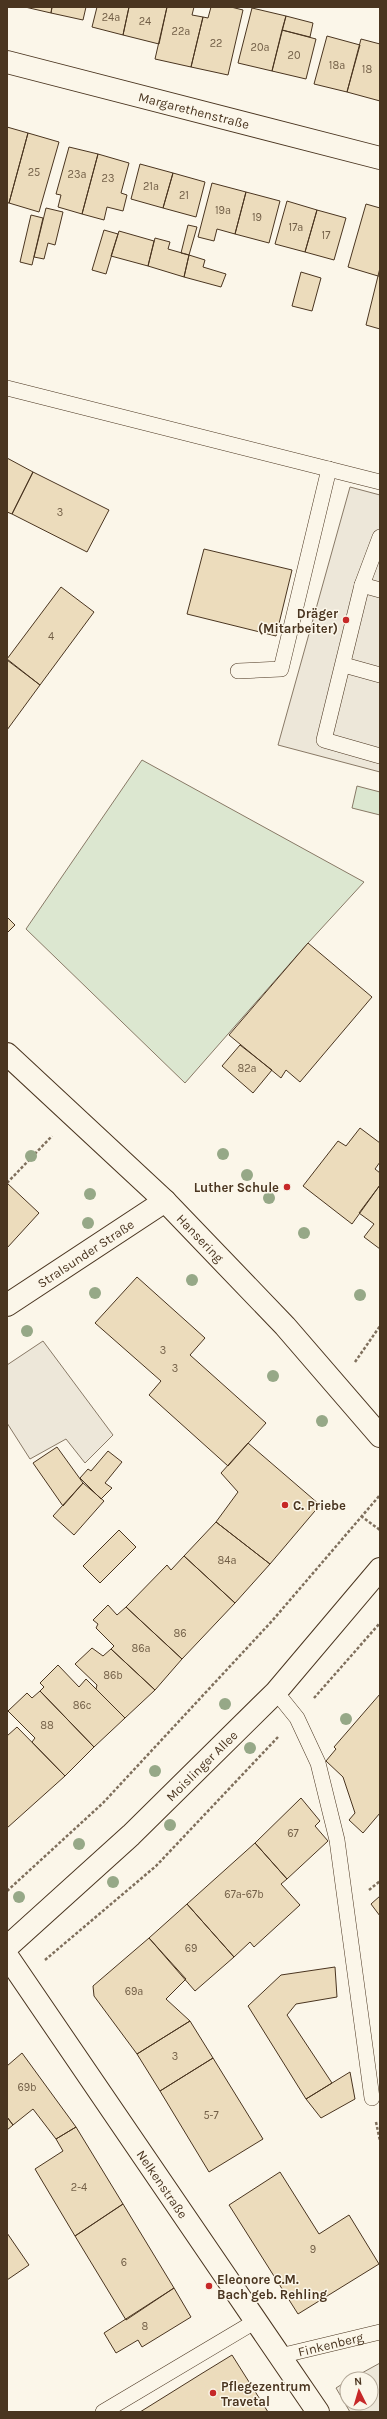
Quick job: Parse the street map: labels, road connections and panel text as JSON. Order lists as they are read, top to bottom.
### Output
{
  "streets": {
    "street": [
      "Margarethenstraße",
      "Hansering",
      "Stralsunder Straße",
      "Moislinger Allee",
      "Nelkenstraße"
    ],
    "lane": ["Finkenberg"]
  },
  "crossings": [
    ["Hansering", "Stralsunder Straße"],
    ["Nelkenstraße", "Finkenberg"]
  ],
  "places": [
    "Dräger (Mitarbeiter)",
    "Luther Schule",
    "C. Priebe",
    "Eleonore C.M. Bach geb. Rehling",
    "Pflegezentrum Travetal"
  ],
  "house_numbers": [
    "24a",
    "24",
    "22a",
    "22",
    "20a",
    "20",
    "18a",
    "18",
    "25",
    "23a",
    "23",
    "21a",
    "21",
    "19a",
    "19",
    "17a",
    "17",
    "3",
    "4",
    "82a",
    "3",
    "3",
    "84a",
    "86",
    "86a",
    "86b",
    "86c",
    "88",
    "67",
    "67a-67b",
    "69",
    "69a",
    "3",
    "69b",
    "5-7",
    "2-4",
    "9",
    "6",
    "8"
  ],
  "north": "top"
}
